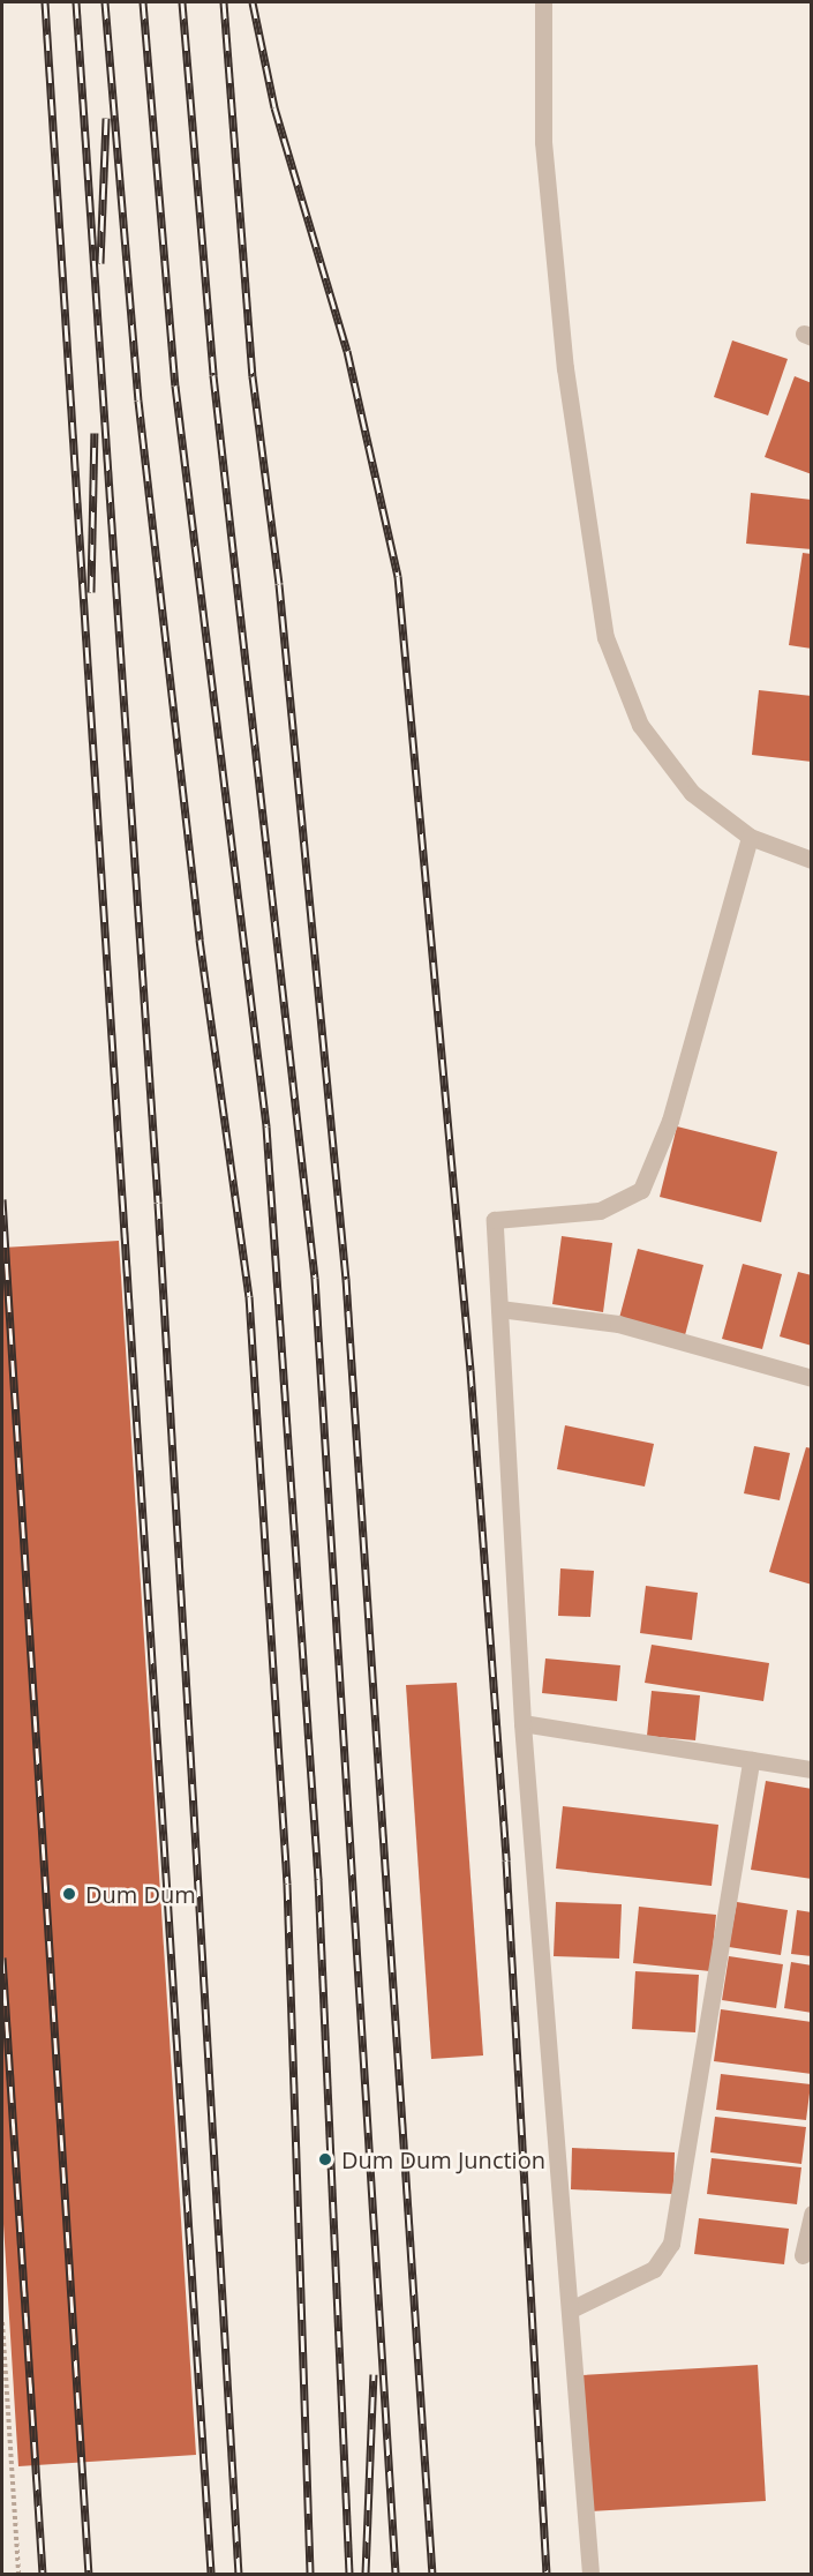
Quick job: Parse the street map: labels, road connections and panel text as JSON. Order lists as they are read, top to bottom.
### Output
{
  "places": ["Dum Dum", "Dum Dum Junction"]
}
